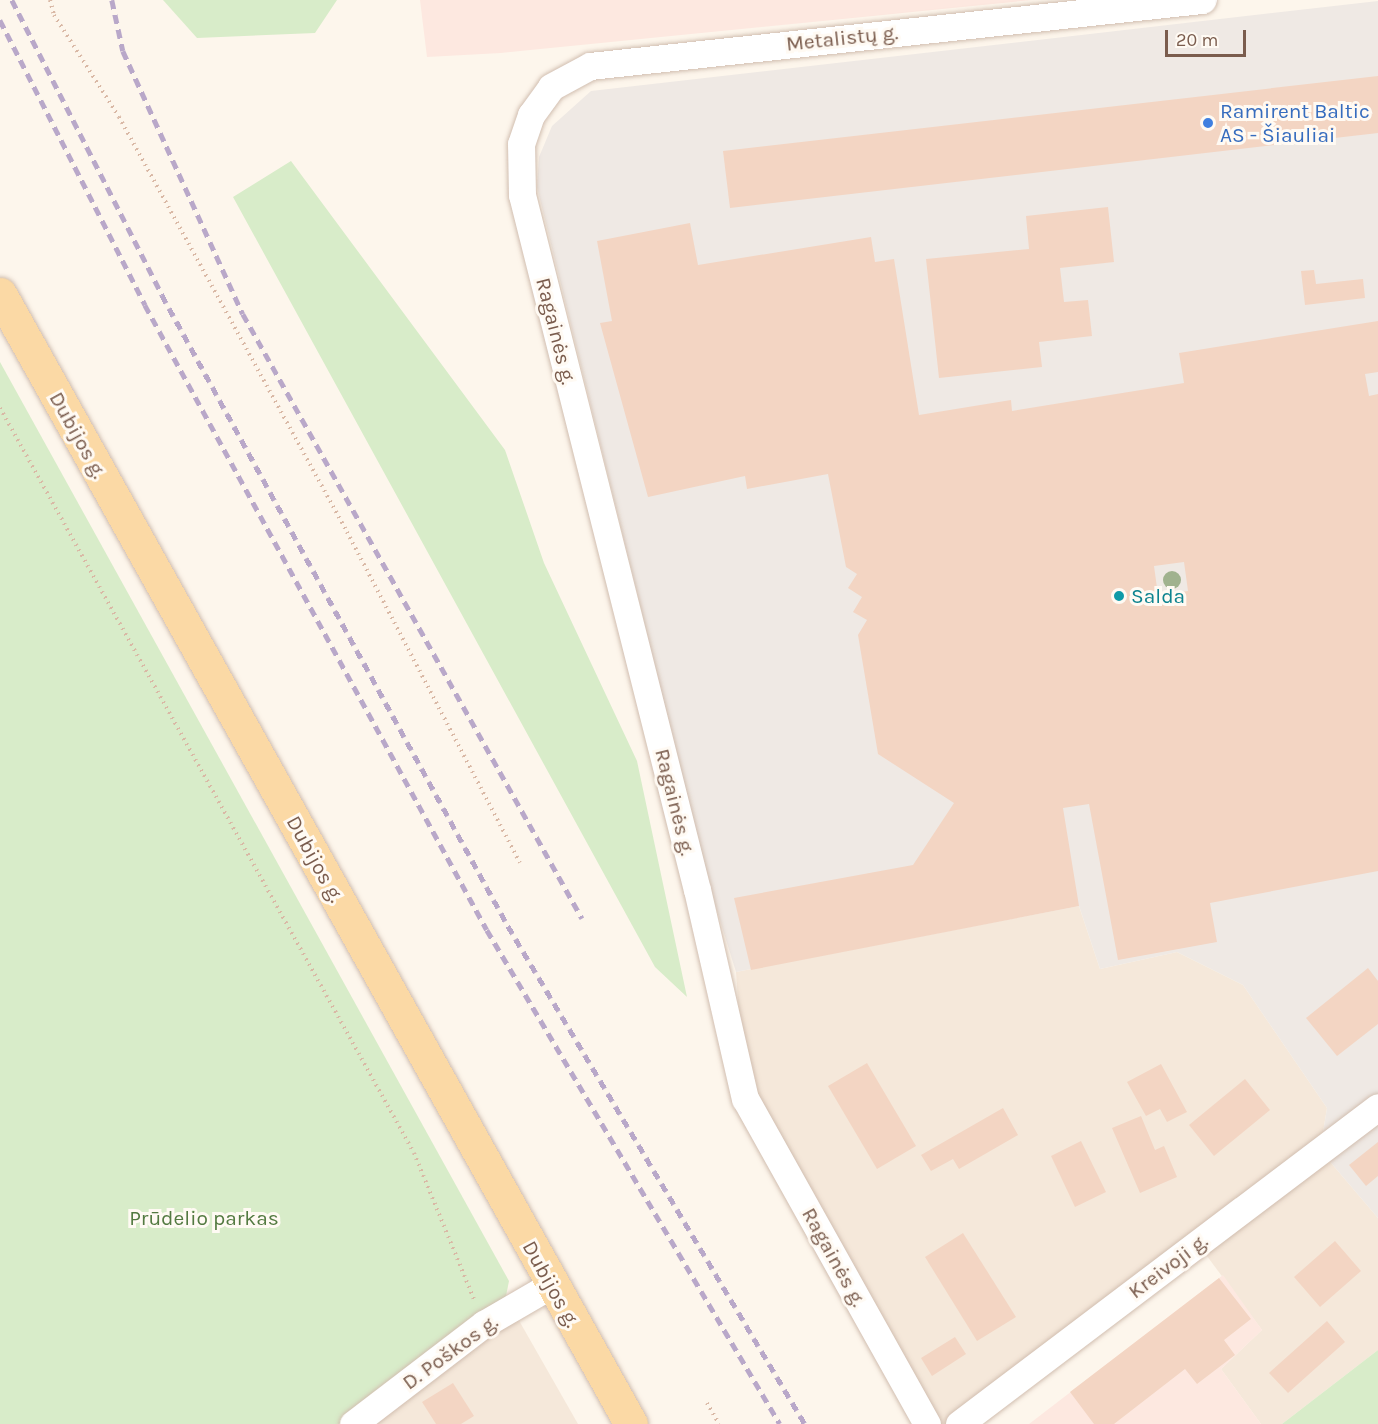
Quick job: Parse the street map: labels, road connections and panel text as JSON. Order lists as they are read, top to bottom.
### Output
{
  "streets": {
    "main road": ["Dubijos g."],
    "street": [
      "Metalistų g.",
      "Ragainės g.",
      "Kreivoji g.",
      "D. Poškos g."
    ]
  },
  "crossings": [
    ["Metalistų g.", "Ragainės g."],
    ["Dubijos g.", "D. Poškos g."]
  ],
  "parks": ["Prūdelio parkas"],
  "places": ["Ramirent Baltic AS - Šiauliai", "Salda"],
  "scale_bar": "20 m"
}
